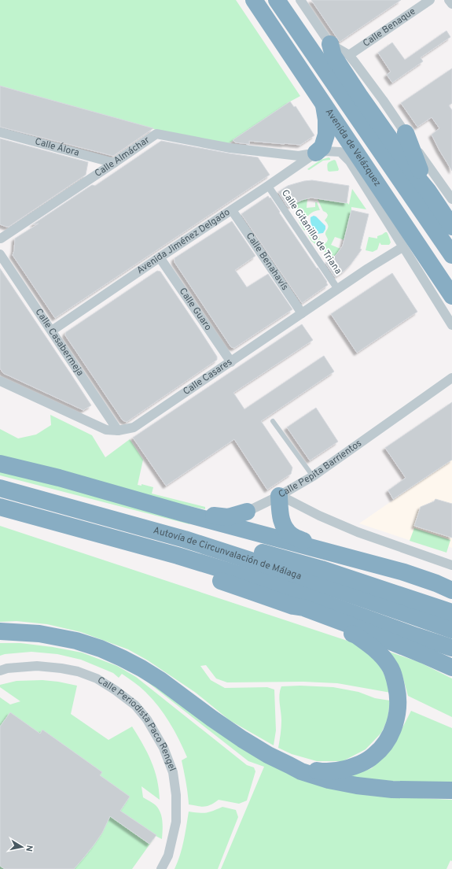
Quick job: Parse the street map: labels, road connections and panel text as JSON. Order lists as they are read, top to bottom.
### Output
{
  "streets": {
    "highway": ["Avenida de Velázquez", "Autovía de Circunvalación de Málaga"],
    "street": [
      "Calle Benaque",
      "Calle Álora",
      "Calle Almáchar",
      "Calle Gitanillo de Triana",
      "Avenida Jiménez Delgado",
      "Calle Benahavís",
      "Calle Guaro",
      "Calle Casabermeja",
      "Calle Casares",
      "Calle Pepita Barrientos",
      "Calle Periodista Paco Rengel"
    ]
  },
  "crossings": [
    ["Calle Álora", "Calle Almáchar"],
    ["Calle Almáchar", "Avenida Jiménez Delgado"],
    ["Calle Gitanillo de Triana", "Avenida Jiménez Delgado"],
    ["Calle Gitanillo de Triana", "Calle Casares"],
    ["Avenida Jiménez Delgado", "Calle Benahavís"],
    ["Avenida Jiménez Delgado", "Calle Guaro"],
    ["Avenida Jiménez Delgado", "Calle Casabermeja"],
    ["Calle Benahavís", "Calle Casares"],
    ["Calle Guaro", "Calle Casares"],
    ["Calle Casabermeja", "Calle Casares"]
  ],
  "north": "right"
}
